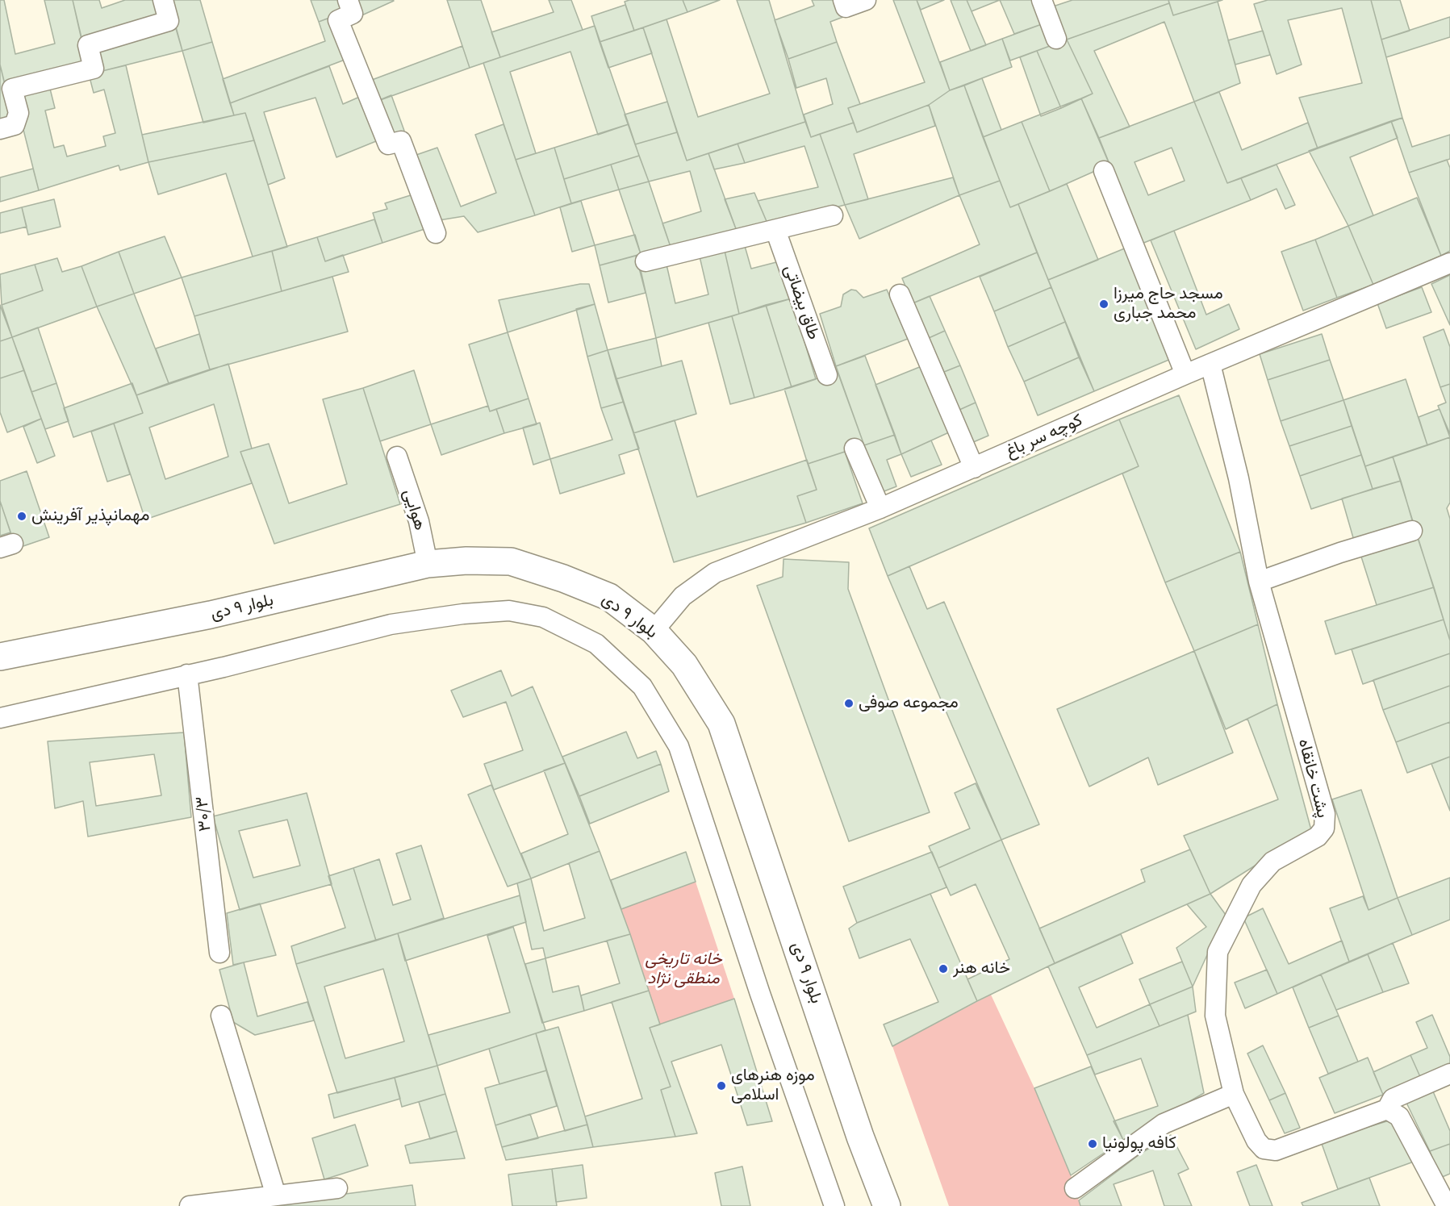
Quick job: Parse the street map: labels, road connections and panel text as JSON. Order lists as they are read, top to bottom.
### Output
{
  "streets": {
    "street": ["بلوار ۹ دی"],
    "lane": [
      "طاق بیضاتی",
      "کوچه سر باغ",
      "هوایی",
      "پشت خانقاه",
      "۳۰/۳"
    ]
  },
  "crossings": [
    ["کوچه سر باغ", "بلوار ۹ دی"],
    ["کوچه سر باغ", "پشت خانقاه"],
    ["هوایی", "بلوار ۹ دی"]
  ],
  "parks": ["خانه تاریخی منطقی نژاد"],
  "places": [
    "مسجد حاج میرزا محمد جباری",
    "مهمانپذیر آفرینش",
    "مجموعه صوفی",
    "خانه هنر",
    "موزه هنرهای اسلامی",
    "کافه پولونیا"
  ]
}
